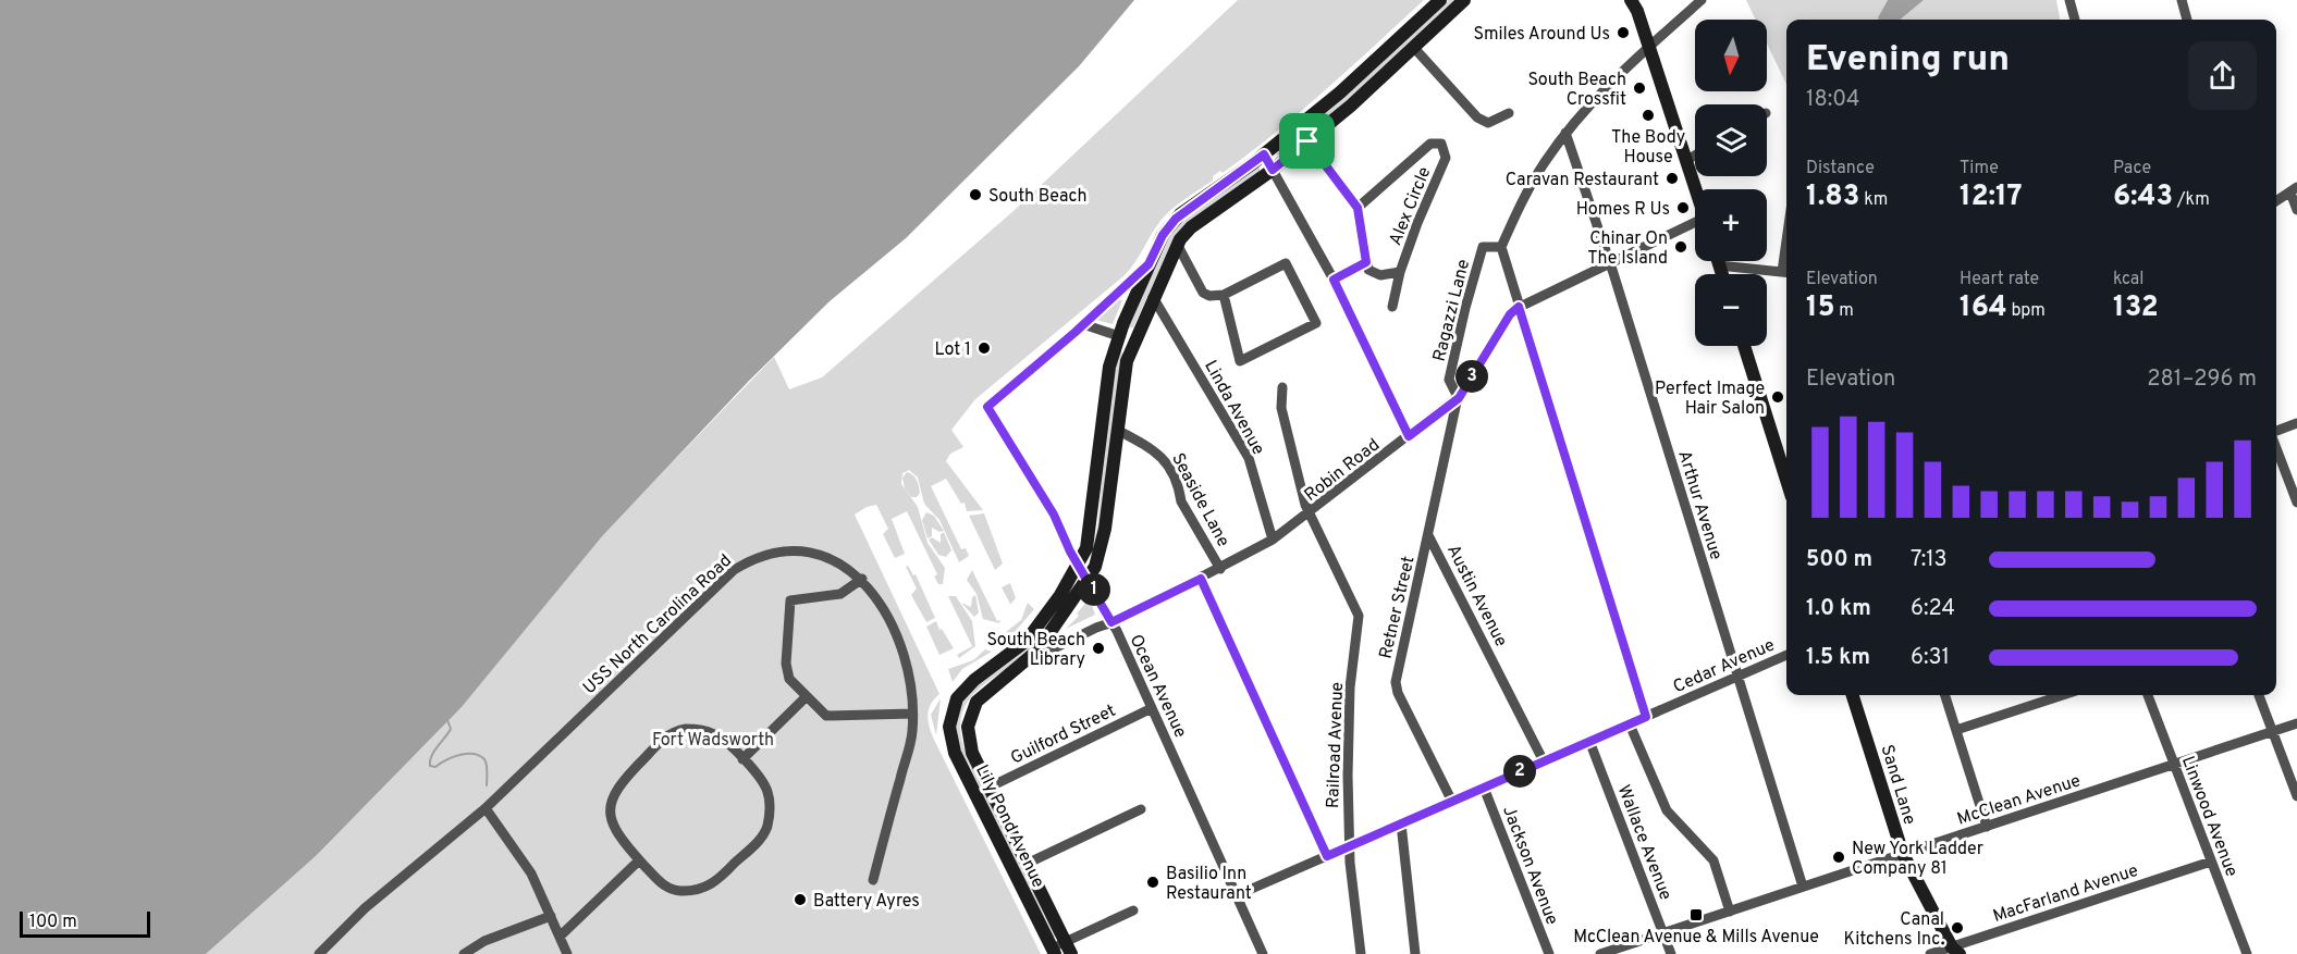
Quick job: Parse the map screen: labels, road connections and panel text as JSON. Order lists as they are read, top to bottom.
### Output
{
  "streets": {
    "main road": ["Sand Lane", "Lily Pond Avenue"],
    "street": [
      "Alex Circle",
      "Ragazzi Lane",
      "Linda Avenue",
      "Robin Road",
      "Seaside Lane",
      "Arthur Avenue",
      "Austin Avenue",
      "Retner Street",
      "USS North Carolina Road",
      "Cedar Avenue",
      "Ocean Avenue",
      "Guilford Street",
      "Railroad Avenue",
      "McClean Avenue",
      "Linwood Avenue",
      "Wallace Avenue",
      "Jackson Avenue",
      "MacFarland Avenue"
    ]
  },
  "crossings": [
    ["Ragazzi Lane", "Robin Road"],
    ["Ragazzi Lane", "Austin Avenue"],
    ["Linda Avenue", "Robin Road"],
    ["Robin Road", "Seaside Lane"],
    ["Robin Road", "Arthur Avenue"],
    ["Robin Road", "Austin Avenue"],
    ["Robin Road", "Ocean Avenue"],
    ["Robin Road", "Railroad Avenue"],
    ["Robin Road", "Lily Pond Avenue"],
    ["Arthur Avenue", "Cedar Avenue"],
    ["Arthur Avenue", "McClean Avenue"],
    ["Austin Avenue", "Retner Street"],
    ["Austin Avenue", "Cedar Avenue"],
    ["Retner Street", "Cedar Avenue"],
    ["Cedar Avenue", "Ocean Avenue"],
    ["Cedar Avenue", "Railroad Avenue"],
    ["Cedar Avenue", "Wallace Avenue"],
    ["Cedar Avenue", "Jackson Avenue"],
    ["Ocean Avenue", "Guilford Street"],
    ["Ocean Avenue", "Lily Pond Avenue"],
    ["Guilford Street", "Lily Pond Avenue"],
    ["Sand Lane", "McClean Avenue"],
    ["Sand Lane", "MacFarland Avenue"],
    ["McClean Avenue", "Linwood Avenue"],
    ["McClean Avenue", "Wallace Avenue"],
    ["Linwood Avenue", "MacFarland Avenue"]
  ],
  "parks": ["Fort Wadsworth"],
  "places": {
    "other": [
      "Smiles Around Us",
      "South Beach Crossfit",
      "The Body House",
      "Caravan Restaurant",
      "South Beach",
      "Homes R Us",
      "Chinar On The Island",
      "Lot 1",
      "Perfect Image Hair Salon",
      "South Beach Library",
      "New York Ladder Company 81",
      "Basilio Inn Restaurant",
      "Battery Ayres",
      "Canal Kitchens Inc."
    ],
    "transit": ["McClean Avenue & Mills Avenue"]
  },
  "scale_bar": "100 m",
  "north": "bottom",
  "page": {
    "map_buttons": ["+", "−"],
    "heading": ["Evening run", "18:04"],
    "stats": [
      ["Distance", "1.83 km"],
      ["Time", "12:17"],
      ["Pace", "6:43 /km"],
      ["Elevation", "15 m"],
      ["Heart rate", "164 bpm"],
      ["kcal", "132"]
    ],
    "chart": ["Elevation", "281–296 m"],
    "pins": ["3", "1", "2"],
    "list": [
      {
        "name": "500 m",
        "note": "7:13"
      },
      {
        "name": "1.0 km",
        "note": "6:24"
      },
      {
        "name": "1.5 km",
        "note": "6:31"
      }
    ],
    "scale": "100 m"
  }
}
